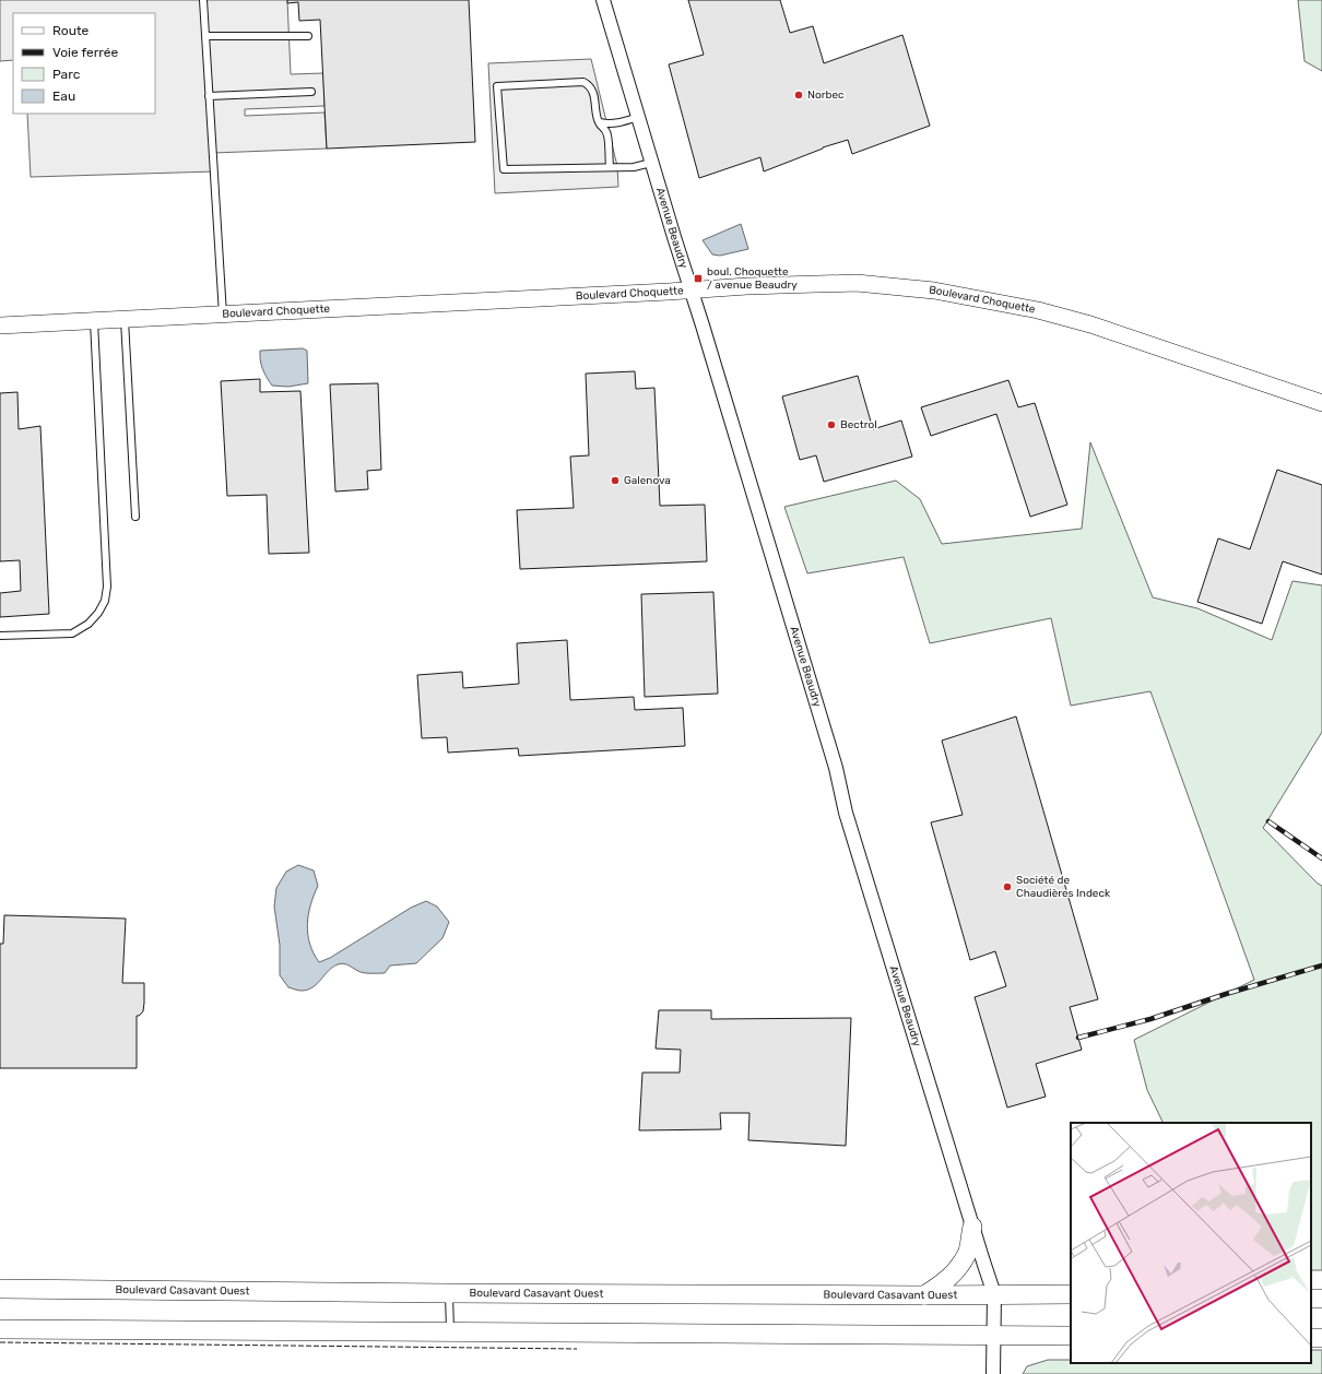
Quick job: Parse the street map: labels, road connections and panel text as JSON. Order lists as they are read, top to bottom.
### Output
{
  "streets": {
    "main road": ["Boulevard Casavant Ouest"],
    "street": ["Avenue Beaudry", "Boulevard Choquette"]
  },
  "crossings": [
    ["Avenue Beaudry", "Boulevard Choquette"],
    ["Avenue Beaudry", "Boulevard Casavant Ouest"]
  ],
  "places": {
    "other": [
      "Norbec",
      "Bectrol",
      "Galenova",
      "Société de Chaudières Indeck"
    ],
    "transit": ["boul. Choquette / avenue Beaudry"]
  },
  "legend": [
    "Route",
    "Voie ferrée",
    "Parc",
    "Eau"
  ]
}
